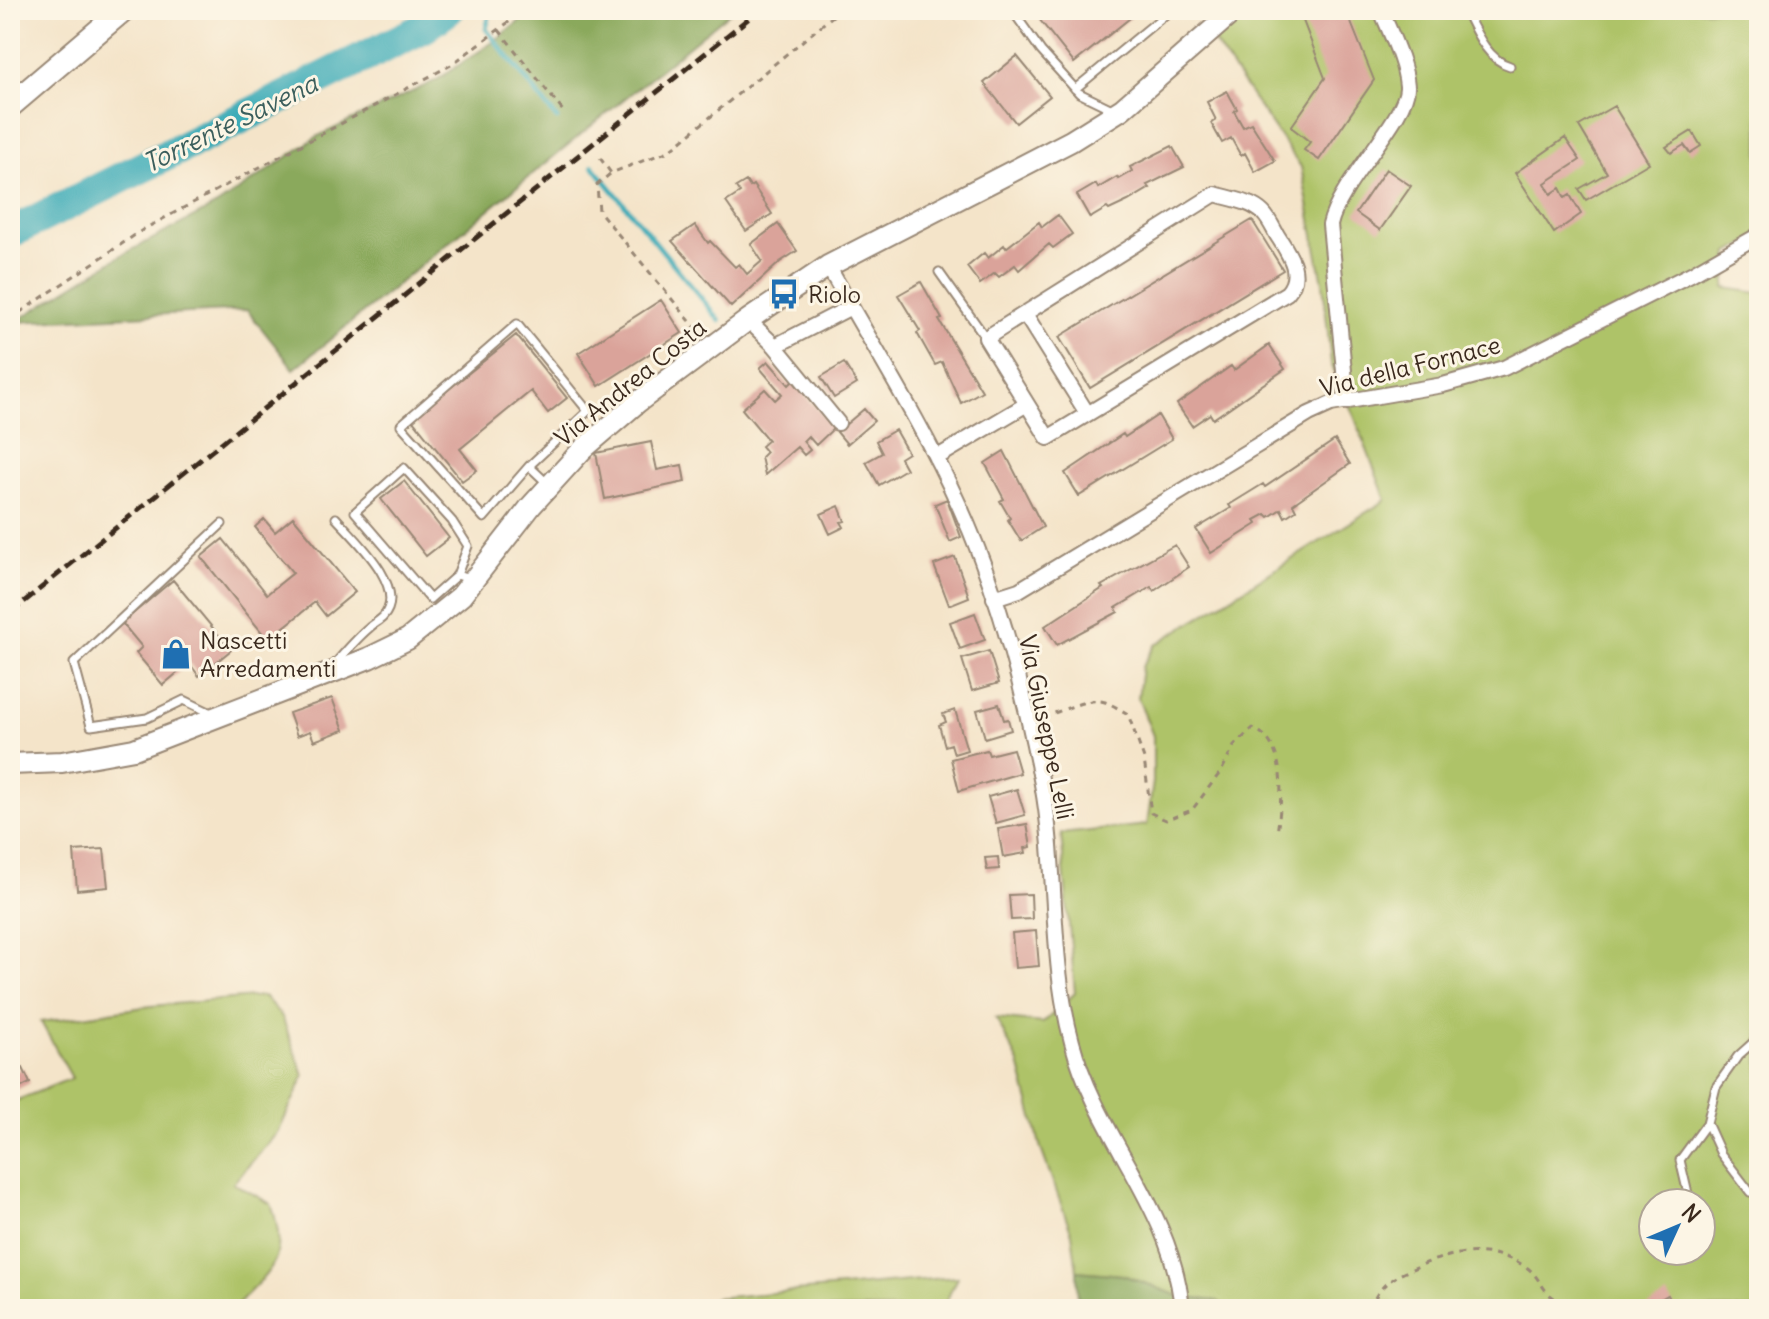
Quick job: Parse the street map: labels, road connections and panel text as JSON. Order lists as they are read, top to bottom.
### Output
{
  "streets": {
    "main road": ["Via Andrea Costa"],
    "street": ["Via della Fornace", "Via Giuseppe Lelli"]
  },
  "crossings": [
    ["Via della Fornace", "Via Giuseppe Lelli"],
    ["Via Andrea Costa", "Via Giuseppe Lelli"]
  ],
  "water": ["Torrente Savena"],
  "places": {
    "bus stop": ["Riolo"],
    "shop": ["Nascetti Arredamenti"]
  },
  "north": "top right"
}
